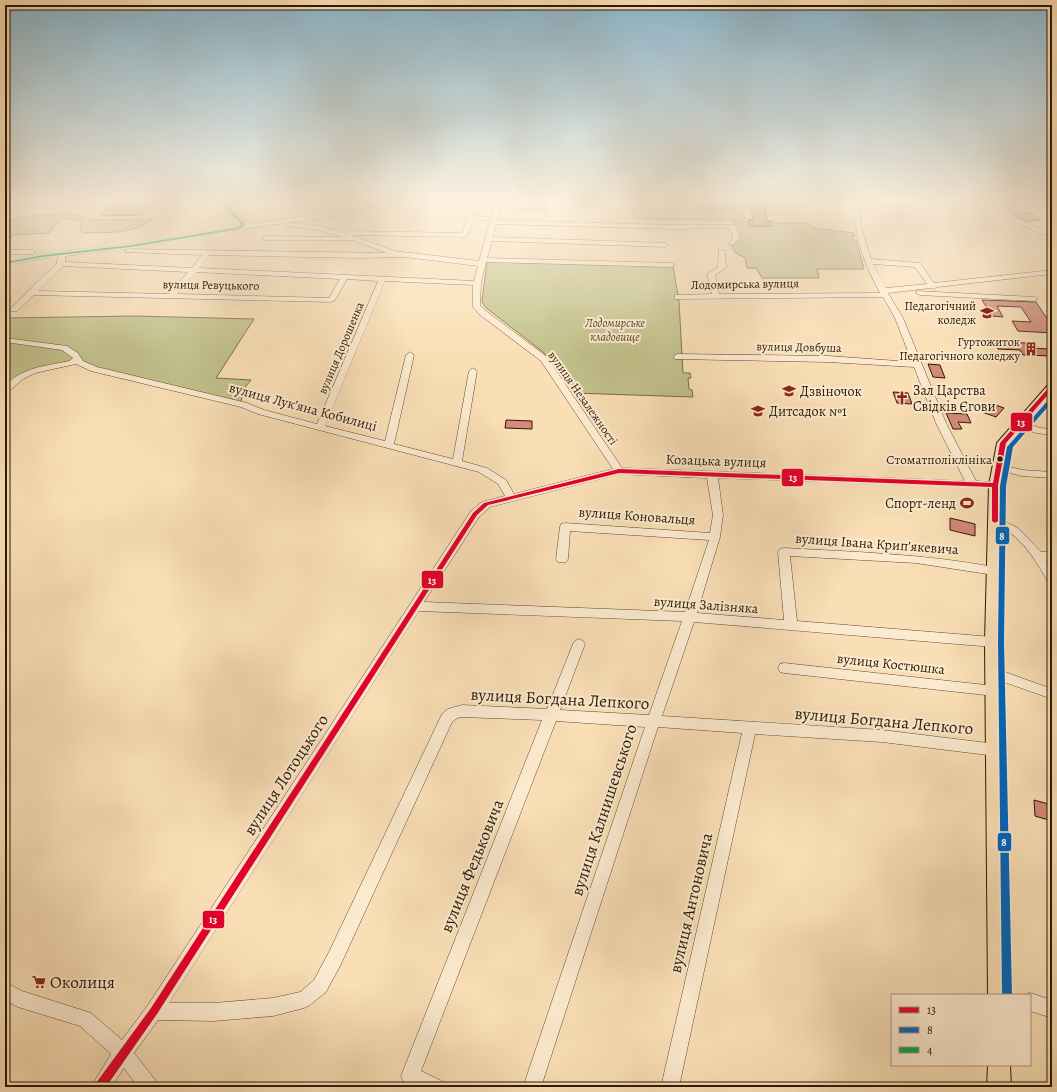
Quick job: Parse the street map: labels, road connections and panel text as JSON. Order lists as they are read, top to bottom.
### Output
{
  "streets": {
    "street": [
      "Лодомирська вулиця",
      "вулиця Ревуцького",
      "вулиця Довбуша",
      "вулиця Дорошенка",
      "вулиця Незалежності",
      "вулиця Лукʼяна Кобилиці",
      "Козацька вулиця",
      "вулиця Коновальця",
      "вулиця Івана Крипʼякевича",
      "вулиця Залізняка",
      "вулиця Костюшка",
      "вулиця Богдана Лепкого",
      "вулиця Лотоцького",
      "вулиця Калнишевського",
      "вулиця Федьковича",
      "вулиця Антоновича"
    ]
  },
  "crossings": [
    ["вулиця Дорошенка", "вулиця Лукʼяна Кобилиці"],
    ["вулиця Незалежності", "Козацька вулиця"],
    ["вулиця Лукʼяна Кобилиці", "Козацька вулиця"],
    ["вулиця Лукʼяна Кобилиці", "вулиця Лотоцького"],
    ["Козацька вулиця", "вулиця Лотоцького"],
    ["Козацька вулиця", "вулиця Калнишевського"],
    ["вулиця Коновальця", "вулиця Калнишевського"],
    ["вулиця Івана Крипʼякевича", "вулиця Залізняка"],
    ["вулиця Залізняка", "вулиця Лотоцького"],
    ["вулиця Залізняка", "вулиця Калнишевського"],
    ["вулиця Богдана Лепкого", "вулиця Лотоцького"],
    ["вулиця Богдана Лепкого", "вулиця Калнишевського"],
    ["вулиця Богдана Лепкого", "вулиця Федьковича"],
    ["вулиця Богдана Лепкого", "вулиця Антоновича"]
  ],
  "parks": ["Лодомирське кладовище"],
  "places": {
    "school or university": ["Педагогічний коледж", "Дзвіночок", "Дитсадок №1"],
    "building": ["Гуртожиток Педагогічного коледжу"],
    "church": ["Зал Царства Свідків Єгови"],
    "other": ["Стоматполіклініка"],
    "sports": ["Спорт-ленд"],
    "supermarket": ["Околиця"]
  },
  "lines": ["transit line 4", "transit line 13", "transit line 8"],
  "legend": ["13", "8", "4"]
}
